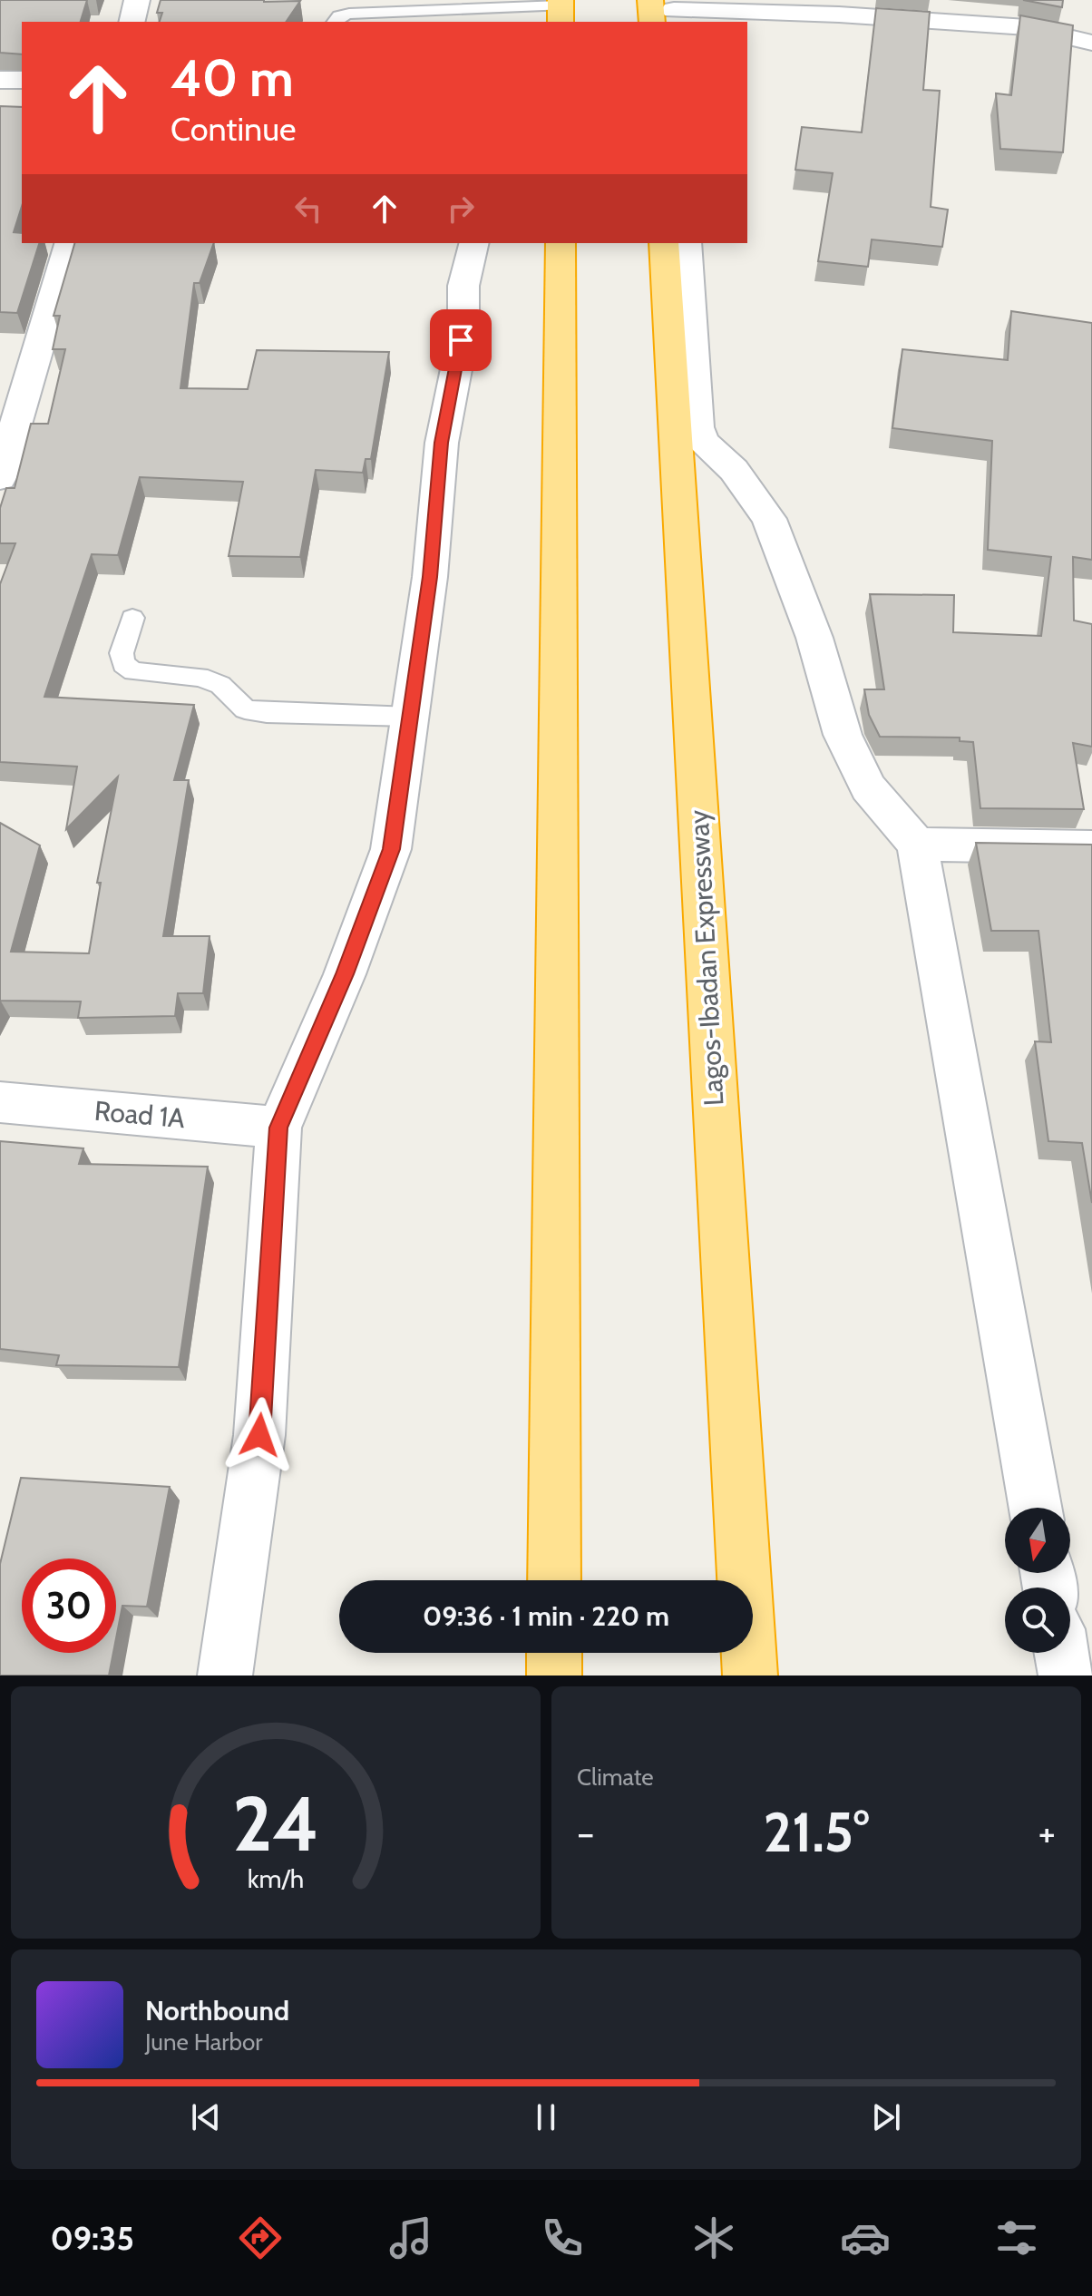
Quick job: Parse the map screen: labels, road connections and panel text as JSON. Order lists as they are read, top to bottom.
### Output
{
  "streets": {
    "highway": ["Lagos-Ibadan Expressway"],
    "street": ["Road 1A"]
  },
  "north": "bottom",
  "page": {
    "turn": ["40 m", "Continue"],
    "limit": "30",
    "trip": "09:36 · 1 min · 220 m",
    "tile": "Climate",
    "heat": ["−", "21.5°", "+"],
    "song": ["Northbound", "June Harbor"],
    "tabs": "09:35",
    "gauge": ["24", "km/h"]
  }
}
